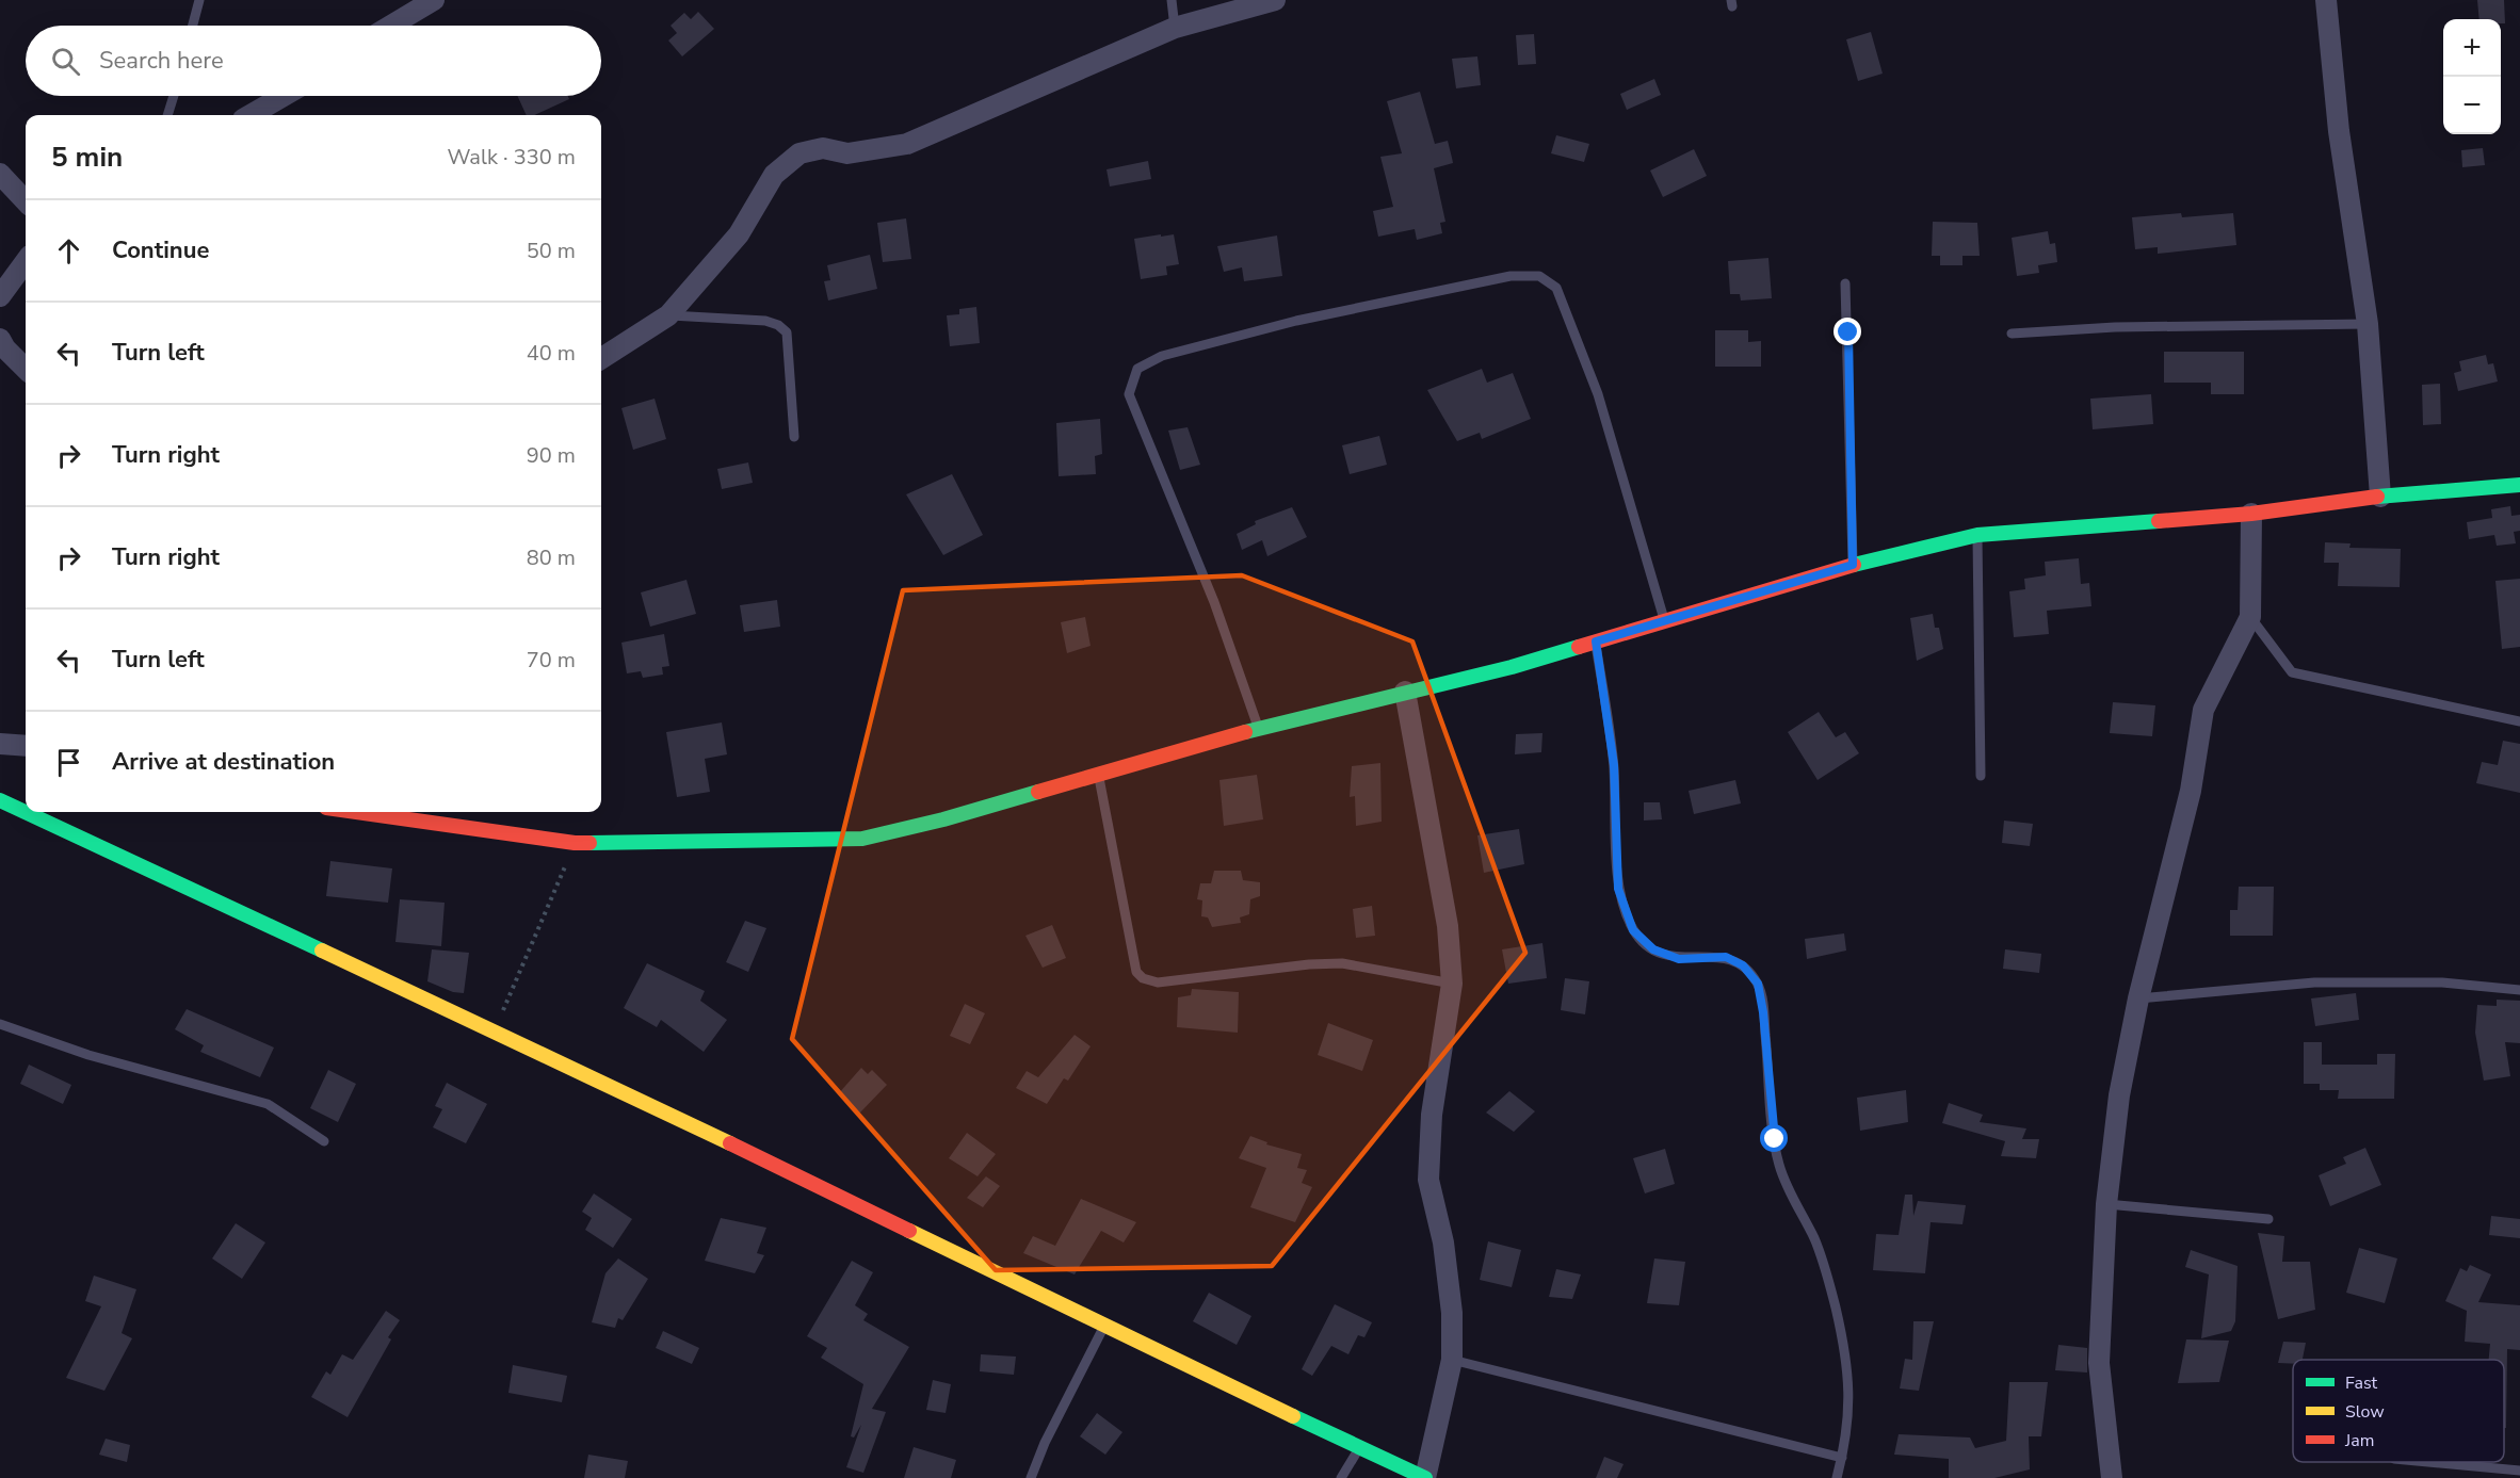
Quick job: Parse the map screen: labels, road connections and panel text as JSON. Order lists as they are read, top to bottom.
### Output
{
  "legend": ["Fast", "Slow", "Jam"],
  "page": {
    "map_buttons": ["+", "−"],
    "search": "Search here",
    "heading": ["5 min", "Walk · 330 m"],
    "list": [
      ["Continue", "50 m"],
      ["Turn left", "40 m"],
      ["Turn right", "90 m"],
      ["Turn right", "80 m"],
      ["Turn left", "70 m"],
      "Arrive at destination"
    ]
  }
}
